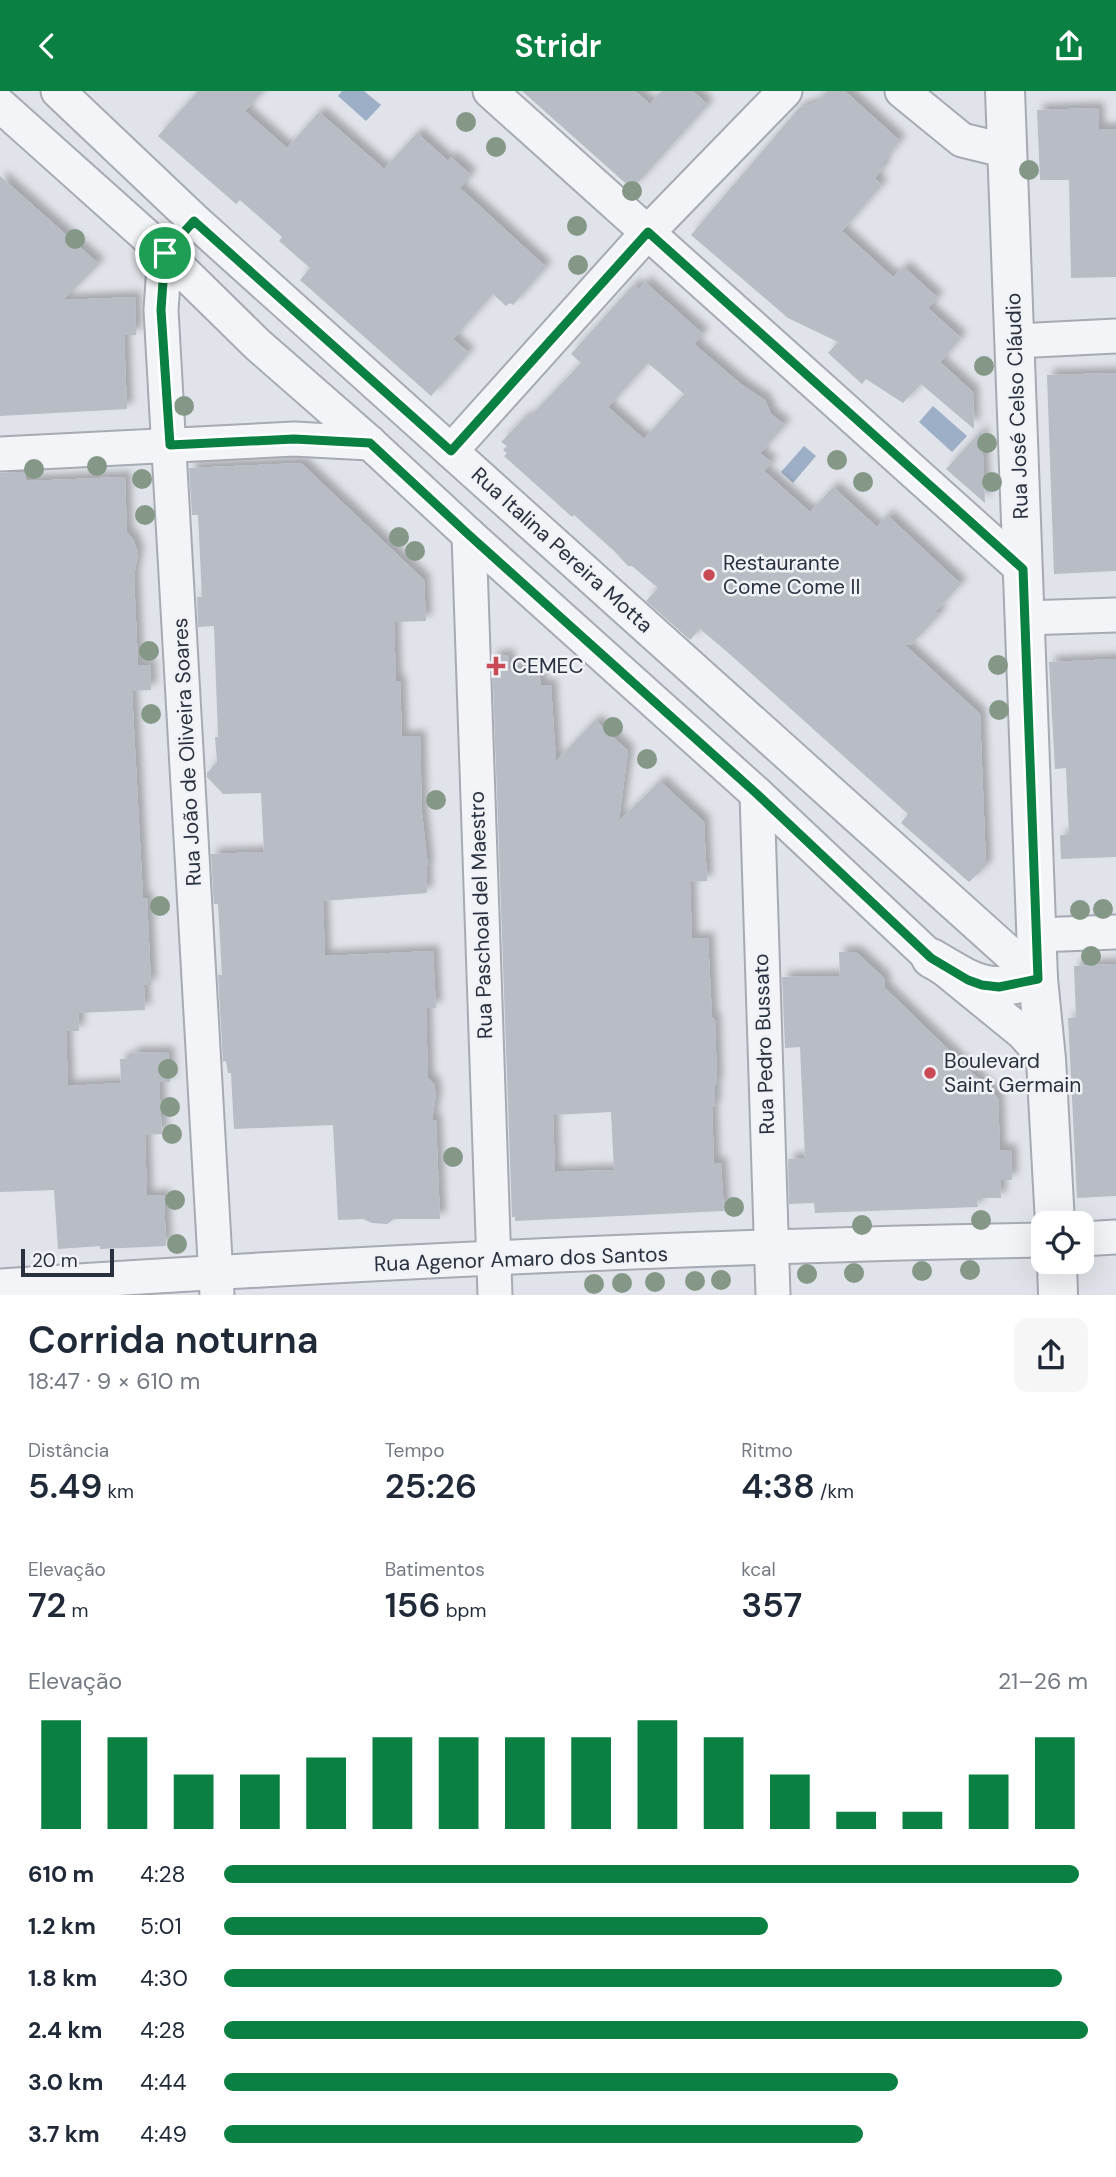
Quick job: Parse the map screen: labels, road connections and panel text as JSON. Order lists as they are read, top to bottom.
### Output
{
  "streets": {
    "street": [
      "Rua José Celso Cláudio",
      "Rua Italina Pereira Motta",
      "Rua João de Oliveira Soares",
      "Rua Paschoal del Maestro",
      "Rua Pedro Bussato",
      "Rua Agenor Amaro dos Santos"
    ]
  },
  "crossings": [
    ["Rua José Celso Cláudio", "Rua Italina Pereira Motta"],
    ["Rua João de Oliveira Soares", "Rua Agenor Amaro dos Santos"],
    ["Rua Paschoal del Maestro", "Rua Agenor Amaro dos Santos"],
    ["Rua Pedro Bussato", "Rua Agenor Amaro dos Santos"]
  ],
  "places": {
    "other": ["Restaurante Come Come II", "Boulevard Saint Germain"],
    "health": ["CEMEC"]
  },
  "scale_bar": "20 m",
  "page": {
    "header": "Stridr",
    "scale": "20 m",
    "heading": ["Corrida noturna", "18:47 · 9 × 610 m"],
    "stats": [
      ["Distância", "5.49 km"],
      ["Tempo", "25:26"],
      ["Ritmo", "4:38 /km"],
      ["Elevação", "72 m"],
      ["Batimentos", "156 bpm"],
      ["kcal", "357"]
    ],
    "chart": ["Elevação", "21–26 m"],
    "list": [
      {
        "name": "610 m",
        "note": "4:28"
      },
      {
        "name": "1.2 km",
        "note": "5:01"
      },
      {
        "name": "1.8 km",
        "note": "4:30"
      },
      {
        "name": "2.4 km",
        "note": "4:28"
      },
      {
        "name": "3.0 km",
        "note": "4:44"
      },
      {
        "name": "3.7 km",
        "note": "4:49"
      }
    ]
  }
}
